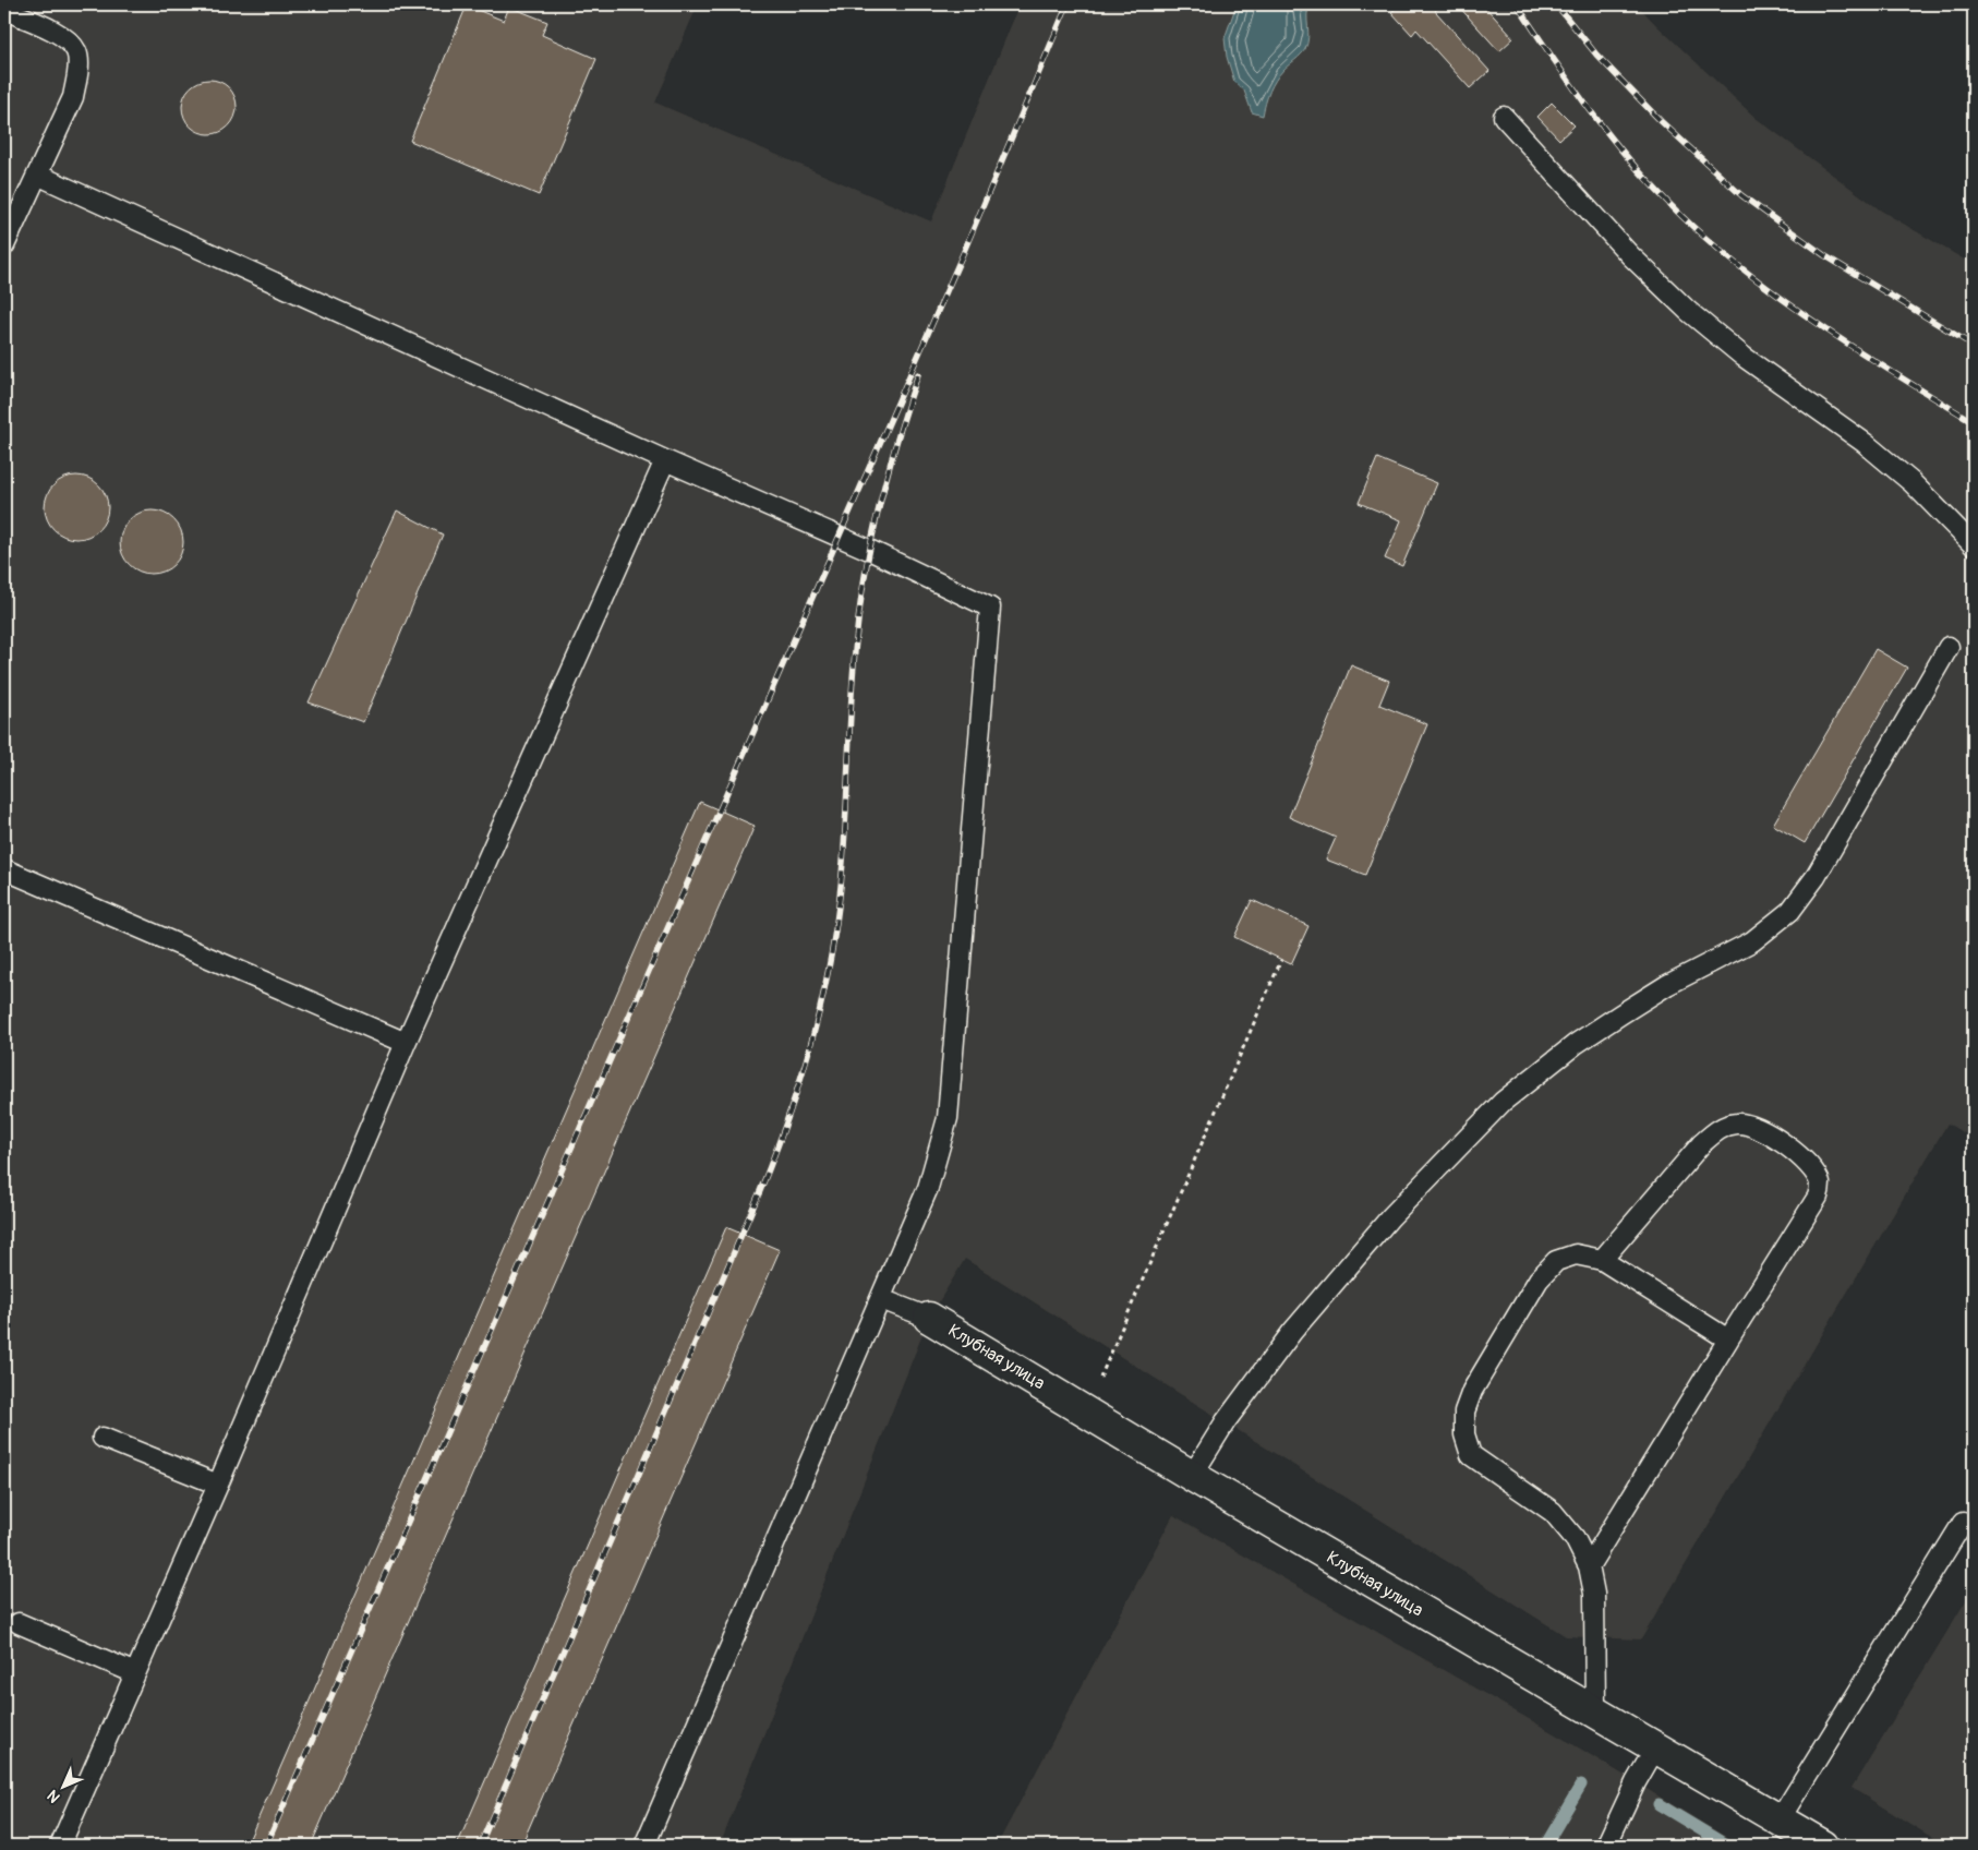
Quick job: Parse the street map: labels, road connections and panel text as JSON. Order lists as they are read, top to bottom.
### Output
{
  "streets": {
    "street": ["Клубная улица"]
  },
  "north": "bottom left"
}
